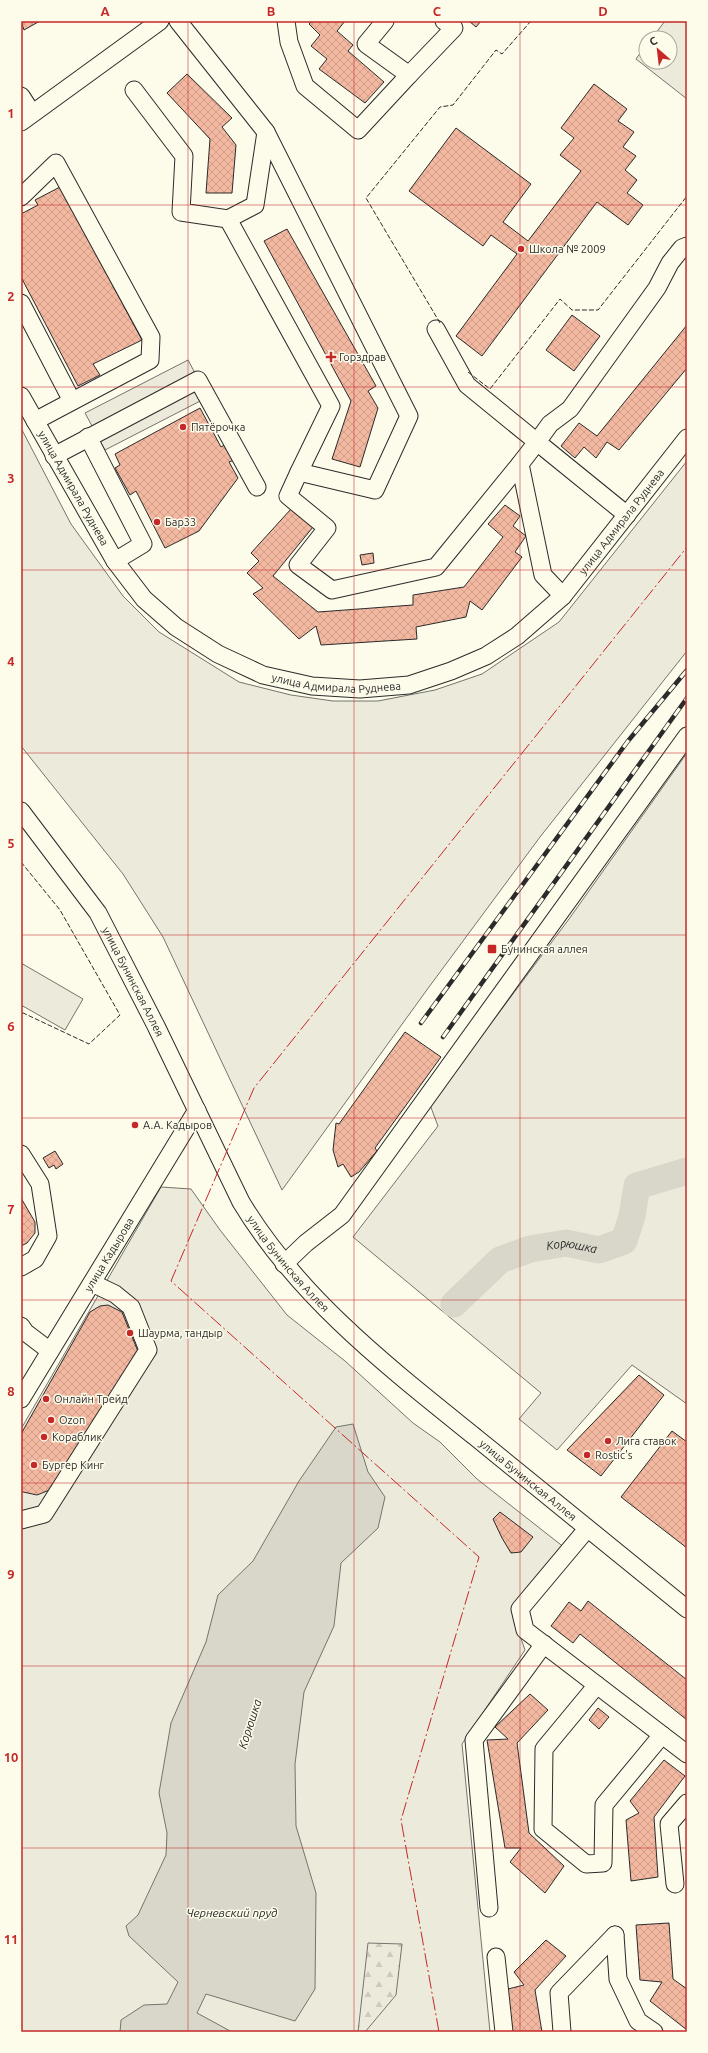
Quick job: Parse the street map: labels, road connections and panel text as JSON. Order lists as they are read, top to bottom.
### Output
{
  "streets": {
    "street": ["улица Адмирала Руднева", "улица Бунинская Аллея", "улица Кадырова"]
  },
  "crossings": [
    ["улица Бунинская Аллея", "улица Кадырова"]
  ],
  "water": ["Корюшка", "Черневский пруд"],
  "places": {
    "other": [
      "Школа № 2009",
      "Пятёрочка",
      "Бар33",
      "А.А. Кадыров",
      "Шаурма, тандыр",
      "Онлайн Трейд",
      "Ozon",
      "Кораблик",
      "Лига ставок",
      "Rostic's",
      "Бургер Кинг"
    ],
    "health": ["Горздрав"],
    "transit": ["Бунинская аллея"]
  },
  "north": "top left",
  "grid": {
    "columns": [
      "A",
      "B",
      "C",
      "D"
    ],
    "rows": [
      "1",
      "2",
      "3",
      "4",
      "5",
      "6",
      "7",
      "8",
      "9",
      "10",
      "11"
    ]
  }
}
